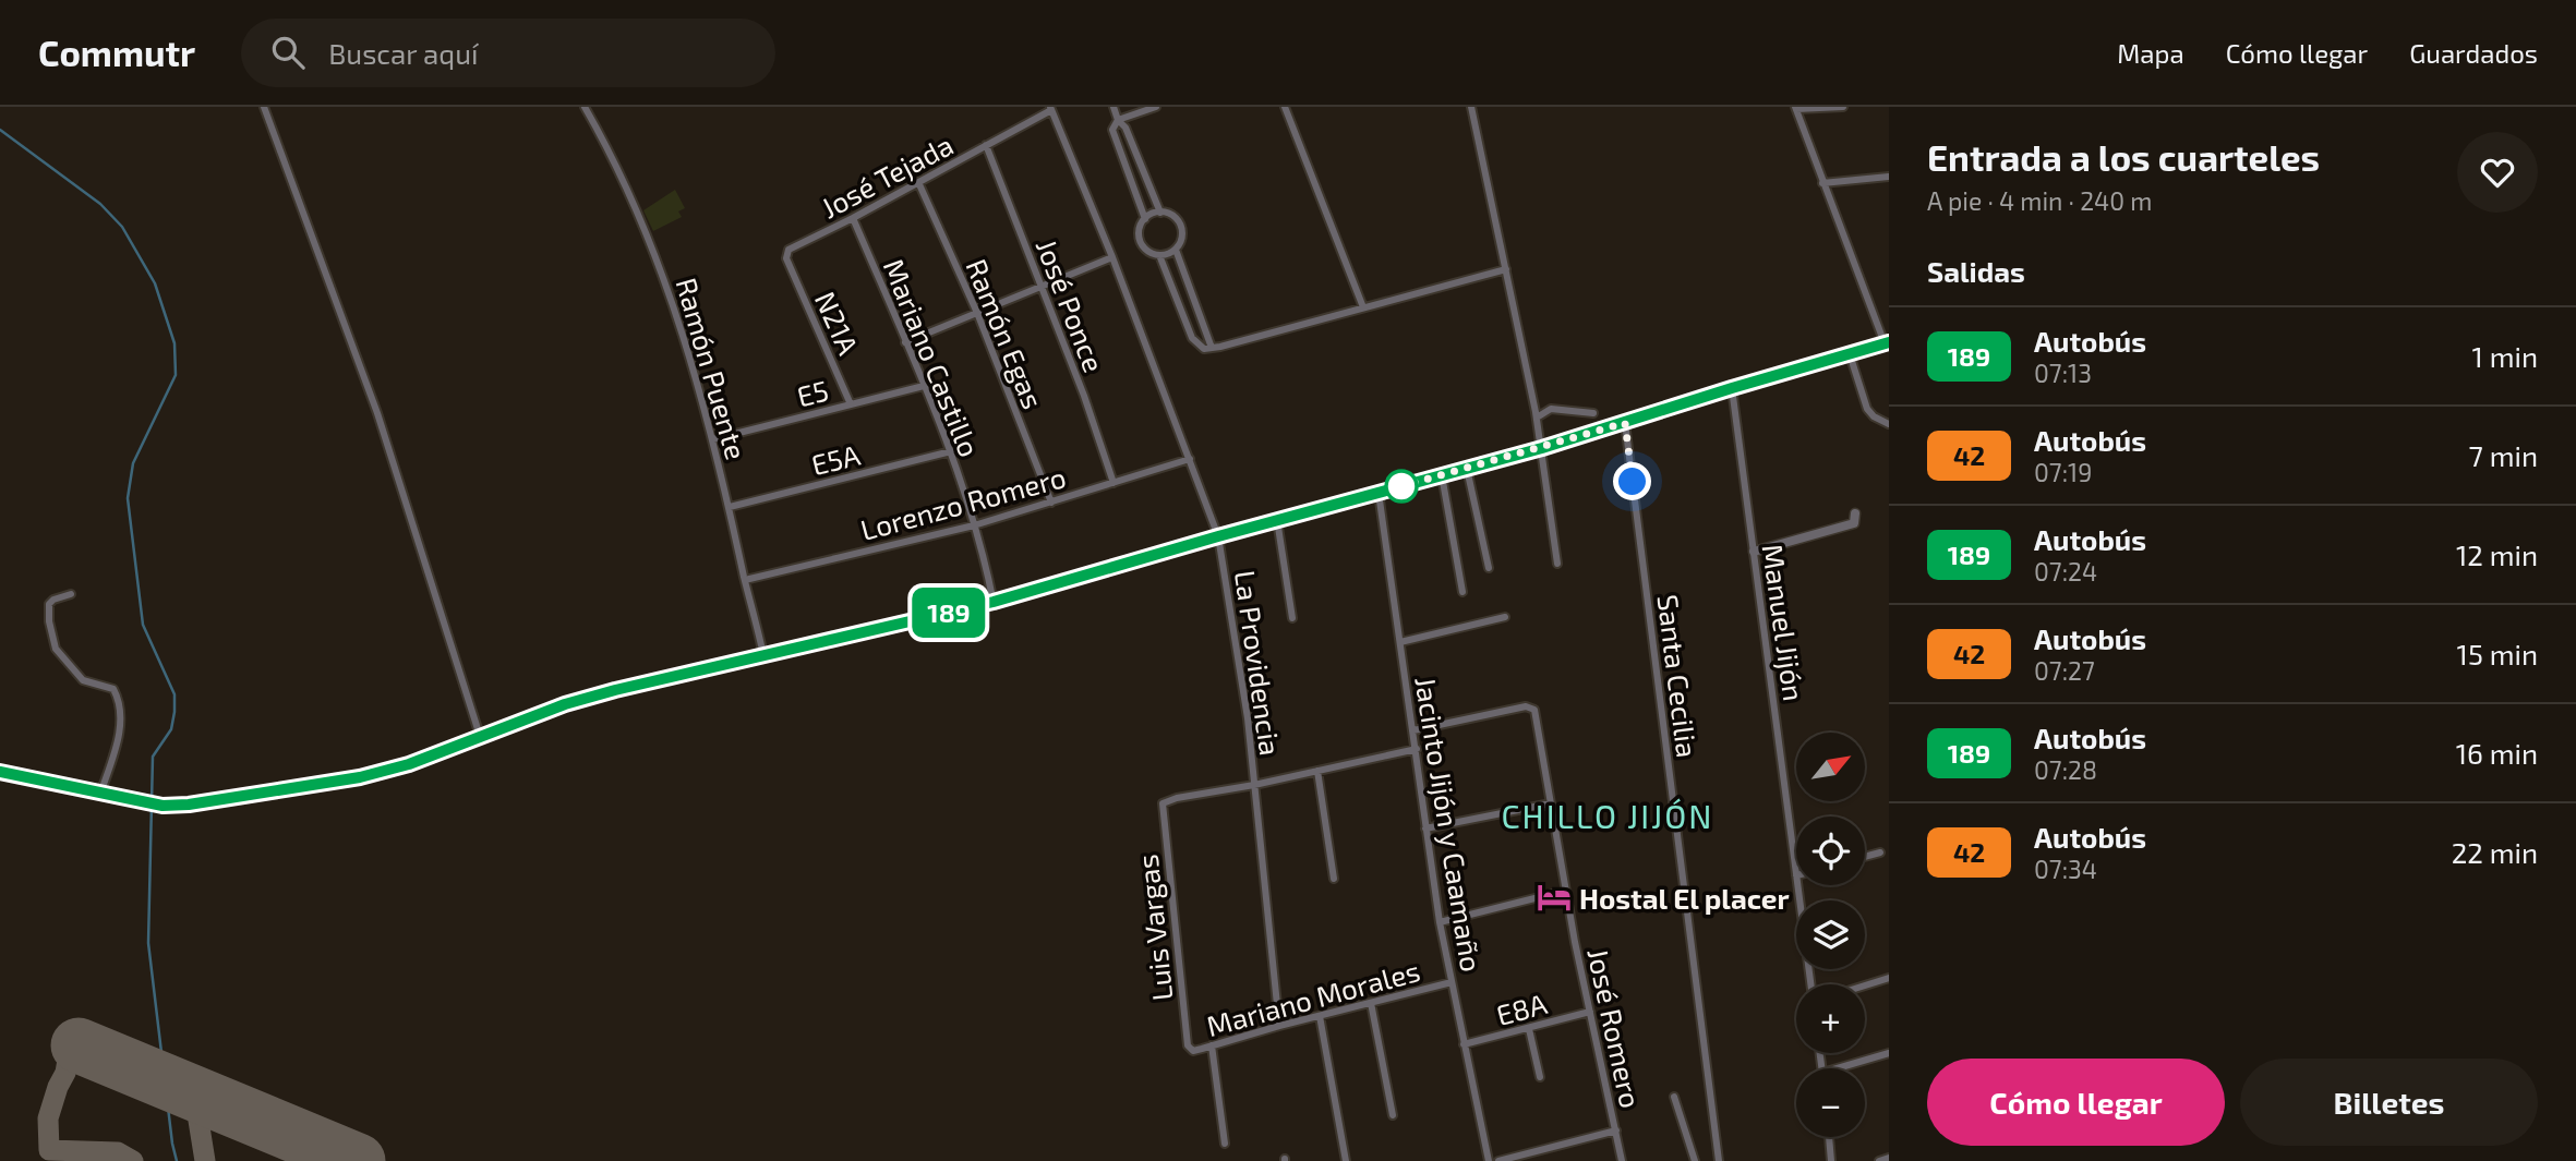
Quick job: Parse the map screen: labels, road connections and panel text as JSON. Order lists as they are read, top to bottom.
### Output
{
  "streets": {
    "street": [
      "José Tejada",
      "José Ponce",
      "N21A",
      "Ramón Egas",
      "Mariano Castillo",
      "Ramón Puente",
      "E5",
      "E5A",
      "Lorenzo Romero",
      "Manuel Jijón",
      "La Providencia",
      "Santa Cecilia",
      "Jacinto Jijón y Caamaño",
      "Luis Vargas",
      "Mariano Morales",
      "E8A",
      "José Romero"
    ]
  },
  "crossings": [
    ["José Tejada", "José Ponce"],
    ["José Tejada", "N21A"],
    ["José Tejada", "Ramón Egas"],
    ["José Tejada", "Mariano Castillo"],
    ["José Tejada", "La Providencia"],
    ["José Ponce", "Lorenzo Romero"],
    ["N21A", "E5"],
    ["Ramón Egas", "Lorenzo Romero"],
    ["Mariano Castillo", "E5"],
    ["Mariano Castillo", "E5A"],
    ["Mariano Castillo", "Lorenzo Romero"],
    ["Ramón Puente", "E5"],
    ["Ramón Puente", "E5A"],
    ["Ramón Puente", "Lorenzo Romero"],
    ["Lorenzo Romero", "La Providencia"],
    ["La Providencia", "Luis Vargas"],
    ["La Providencia", "Mariano Morales"],
    ["Jacinto Jijón y Caamaño", "Mariano Morales"],
    ["Jacinto Jijón y Caamaño", "E8A"],
    ["Jacinto Jijón y Caamaño", "José Romero"],
    ["Luis Vargas", "Mariano Morales"],
    ["E8A", "José Romero"]
  ],
  "districts": ["CHILLO JIJÓN"],
  "places": {
    "hotel": ["Hostal El placer"]
  },
  "lines": ["bus line 189"],
  "north": "top right",
  "page": {
    "header": "Commutr",
    "search": "Buscar aquí",
    "nav": ["Mapa", "Cómo llegar", "Guardados"],
    "on_map": "189",
    "heading": [
      ["Entrada a los cuarteles", "A pie · 4 min · 240 m"],
      "Salidas"
    ],
    "list": [
      {
        "mark": "189",
        "name": "Autobús",
        "note": "07:13",
        "value": "1 min"
      },
      {
        "mark": "42",
        "name": "Autobús",
        "note": "07:19",
        "value": "7 min"
      },
      {
        "mark": "189",
        "name": "Autobús",
        "note": "07:24",
        "value": "12 min"
      },
      {
        "mark": "42",
        "name": "Autobús",
        "note": "07:27",
        "value": "15 min"
      },
      {
        "mark": "189",
        "name": "Autobús",
        "note": "07:28",
        "value": "16 min"
      },
      {
        "mark": "42",
        "name": "Autobús",
        "note": "07:34",
        "value": "22 min"
      }
    ],
    "map_buttons": ["+", "−"],
    "buttons": ["Cómo llegar", "Billetes"]
  }
}
